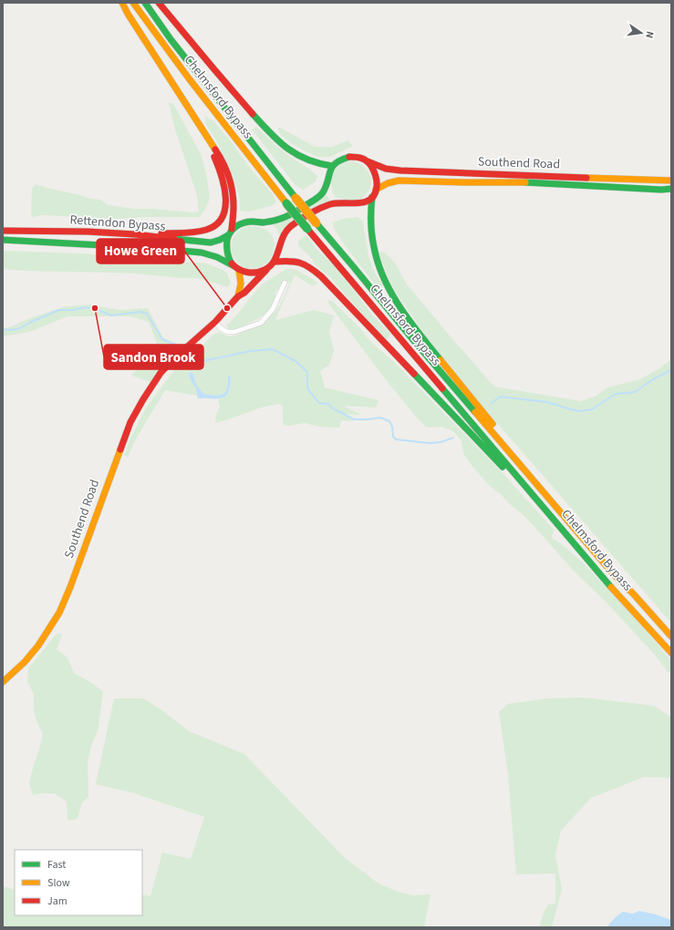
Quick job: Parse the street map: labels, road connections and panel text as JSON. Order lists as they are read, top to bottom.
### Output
{
  "streets": {
    "main road": ["Chelmsford Bypass", "Southend Road", "Rettendon Bypass"]
  },
  "crossings": [
    ["Southend Road", "Rettendon Bypass"]
  ],
  "places": ["Sandon Brook", "Howe Green"],
  "legend": ["Fast", "Slow", "Jam"],
  "north": "right"
}
